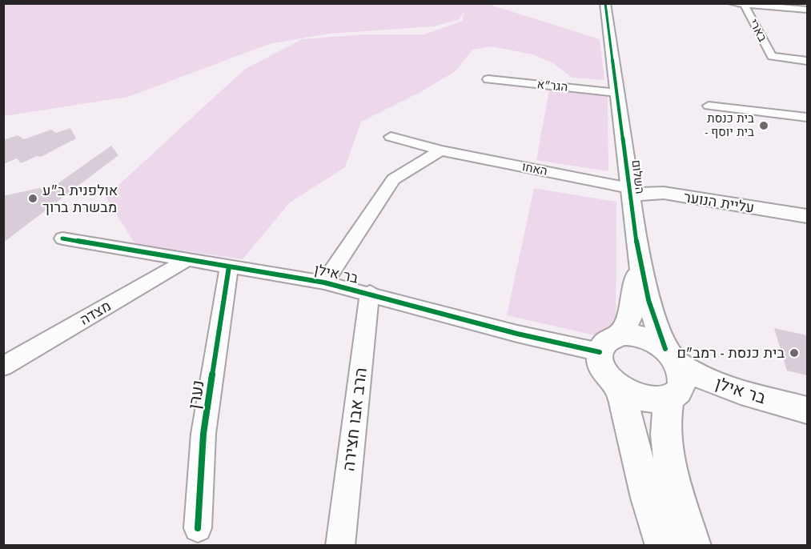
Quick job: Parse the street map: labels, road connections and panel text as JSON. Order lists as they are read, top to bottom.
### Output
{
  "streets": {
    "street": [
      "בארי",
      "הגר\"א",
      "האחו",
      "השלום",
      "עליית הנוער",
      "בר אילן",
      "מצדה",
      "נערן",
      "הרב אבו חצירה"
    ]
  },
  "crossings": [
    ["הגר\"א", "השלום"],
    ["האחו", "השלום"],
    ["האחו", "עליית הנוער"],
    ["השלום", "עליית הנוער"],
    ["השלום", "בר אילן"],
    ["בר אילן", "מצדה"],
    ["בר אילן", "נערן"],
    ["בר אילן", "הרב אבו חצירה"]
  ],
  "places": ["בית כנסת - בית יוסף", "אולפנית ב\"ע מבשרת ברוך", "בית כנסת - רמב\"ם"]
}
